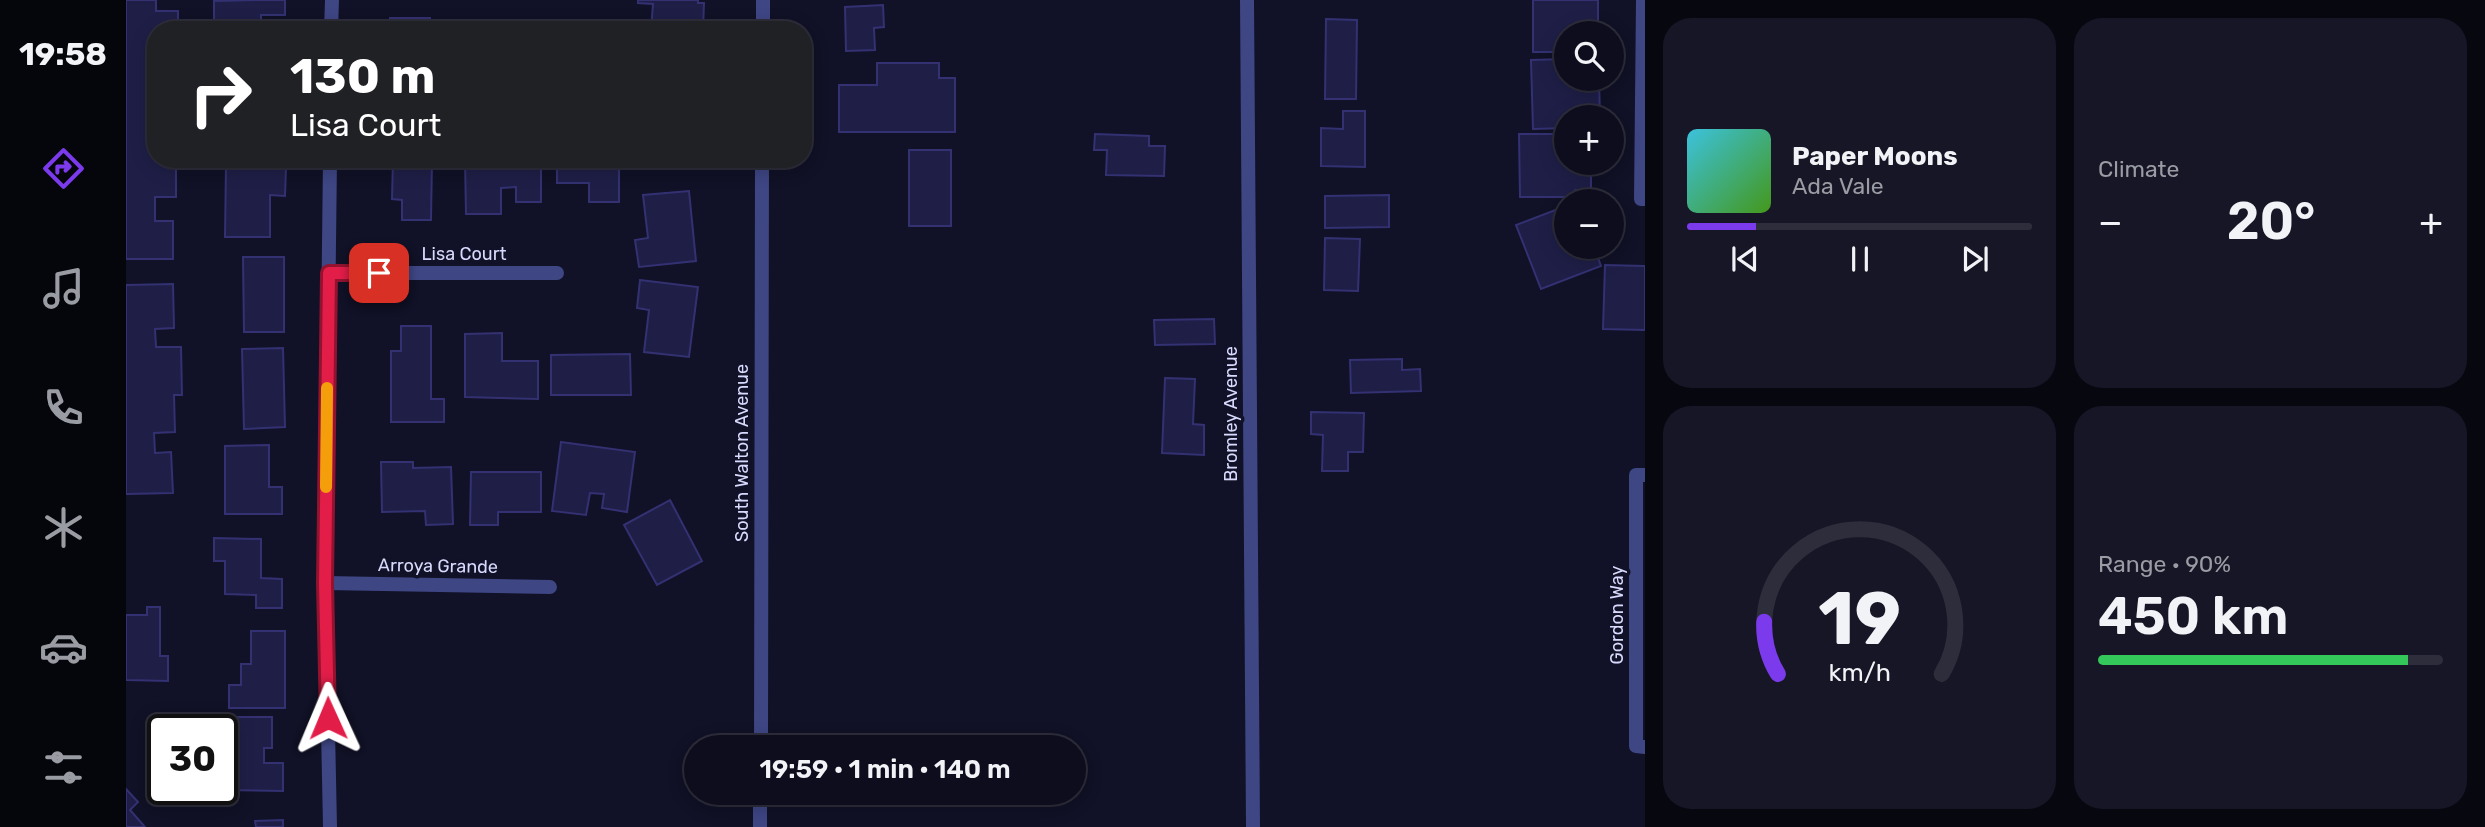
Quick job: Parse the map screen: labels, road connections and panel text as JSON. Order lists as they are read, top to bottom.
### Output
{
  "streets": {
    "street": [
      "Lisa Court",
      "Bromley Avenue",
      "South Walton Avenue",
      "Arroya Grande",
      "Gordon Way"
    ]
  },
  "page": {
    "tabs": "19:58",
    "tile": [
      "Climate",
      ["Range · 90%", "450 km"]
    ],
    "map_buttons": ["+", "−"],
    "turn": ["130 m", "Lisa Court"],
    "song": ["Paper Moons", "Ada Vale"],
    "heat": ["−", "20°", "+"],
    "limit": "30",
    "trip": "19:59 · 1 min · 140 m",
    "gauge": ["19", "km/h"]
  }
}
